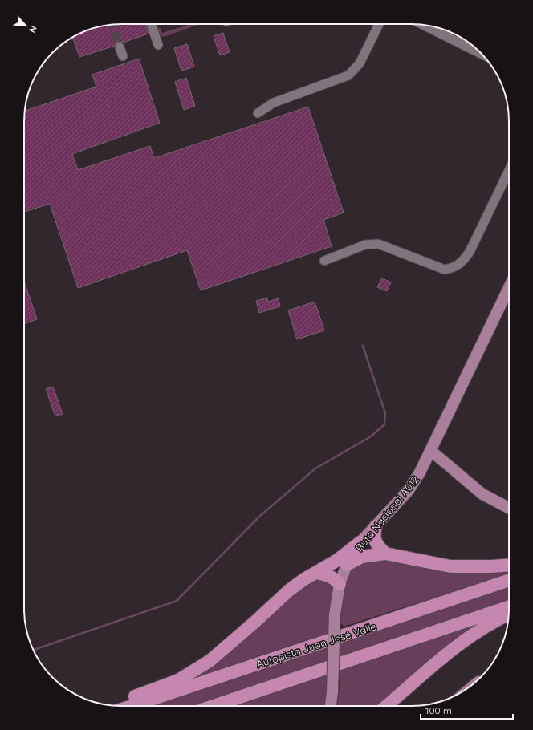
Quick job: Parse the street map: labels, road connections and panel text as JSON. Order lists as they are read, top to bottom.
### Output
{
  "streets": {
    "highway": ["Autopista Juan José Valle"],
    "main road": ["Ruta Nacional A012"]
  },
  "scale_bar": "100 m",
  "north": "bottom right"
}
